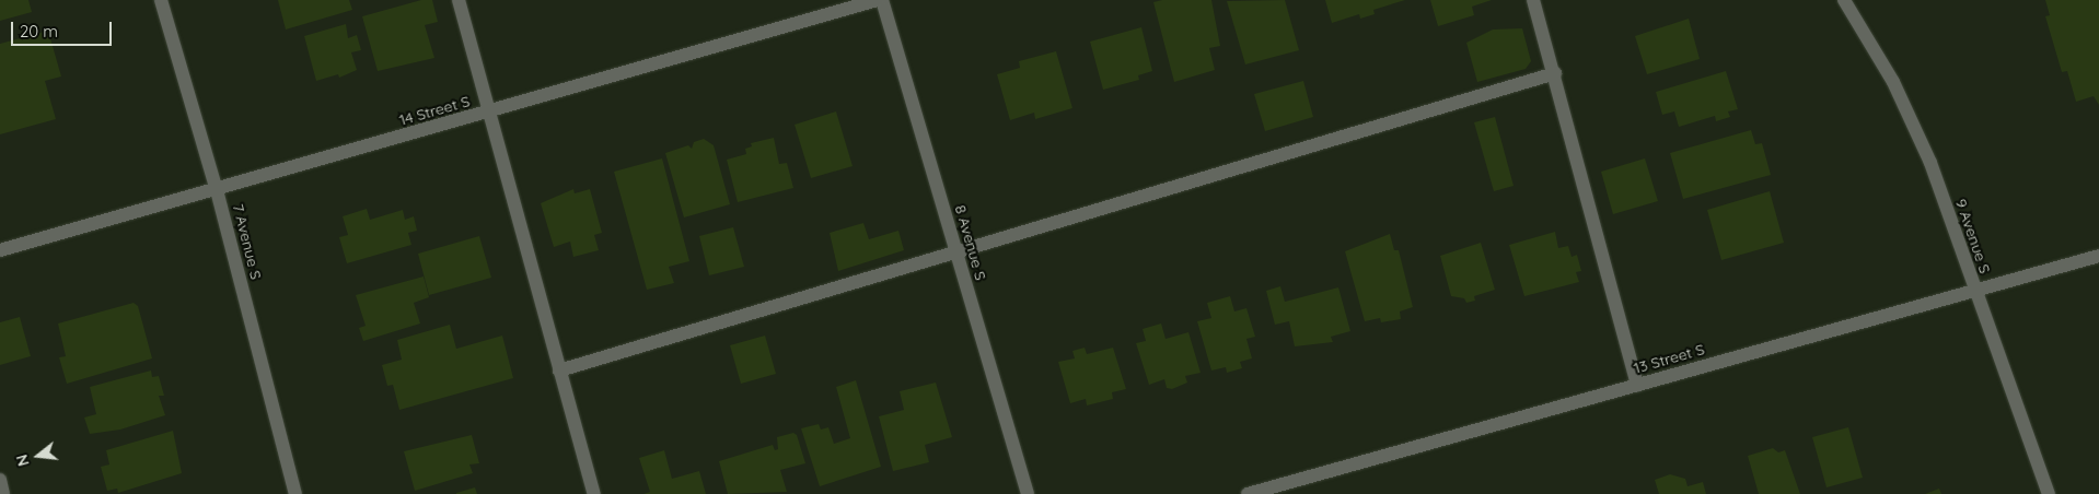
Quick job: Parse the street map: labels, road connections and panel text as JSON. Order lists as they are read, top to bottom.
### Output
{
  "streets": {
    "street": [
      "14 Street S",
      "9 Avenue S",
      "7 Avenue S",
      "8 Avenue S",
      "13 Street S"
    ]
  },
  "crossings": [
    ["14 Street S", "7 Avenue S"],
    ["9 Avenue S", "13 Street S"]
  ],
  "scale_bar": "20 m",
  "north": "left"
}
